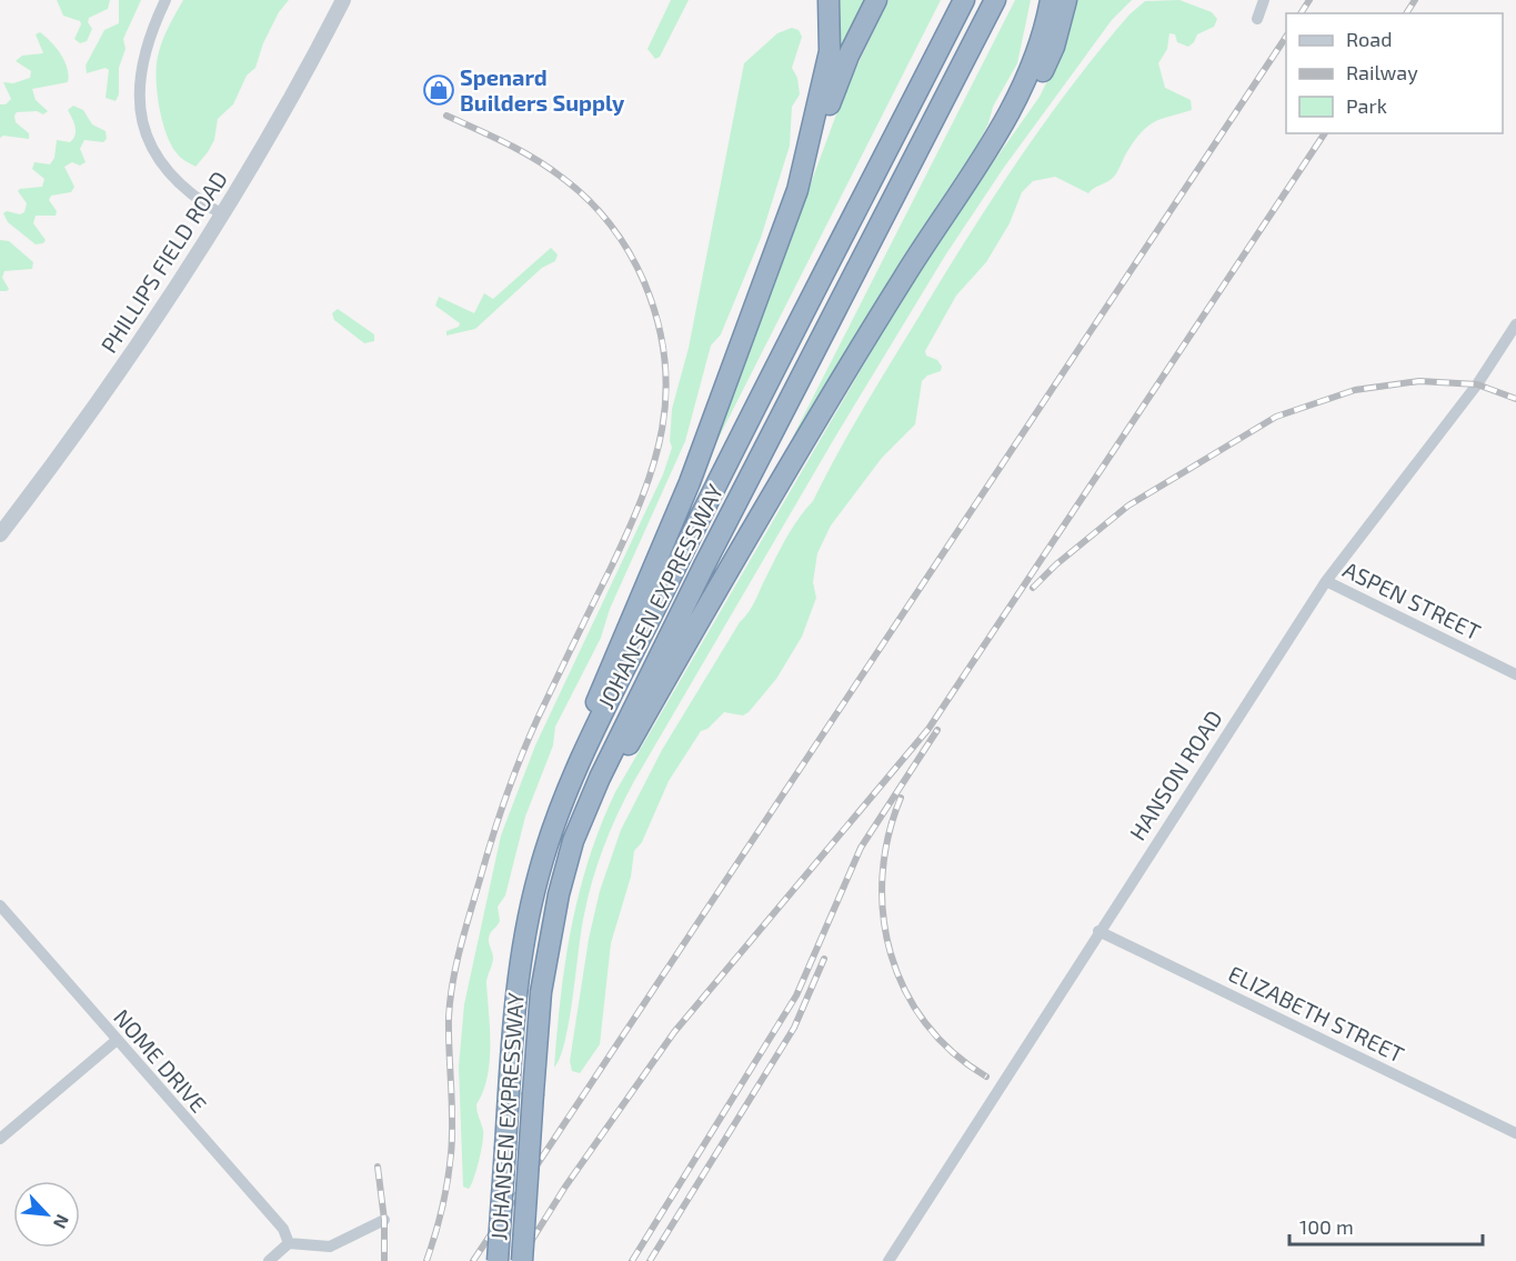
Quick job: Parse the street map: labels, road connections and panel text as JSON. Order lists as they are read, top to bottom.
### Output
{
  "streets": {
    "highway": ["JOHANSEN EXPRESSWAY"],
    "street": [
      "PHILLIPS FIELD ROAD",
      "ASPEN STREET",
      "HANSON ROAD",
      "ELIZABETH STREET",
      "NOME DRIVE"
    ]
  },
  "crossings": [
    ["ASPEN STREET", "HANSON ROAD"],
    ["HANSON ROAD", "ELIZABETH STREET"]
  ],
  "places": {
    "shop": ["Spenard Builders Supply"]
  },
  "legend": ["Road", "Railway", "Park"],
  "scale_bar": "100 m",
  "north": "bottom right"
}
